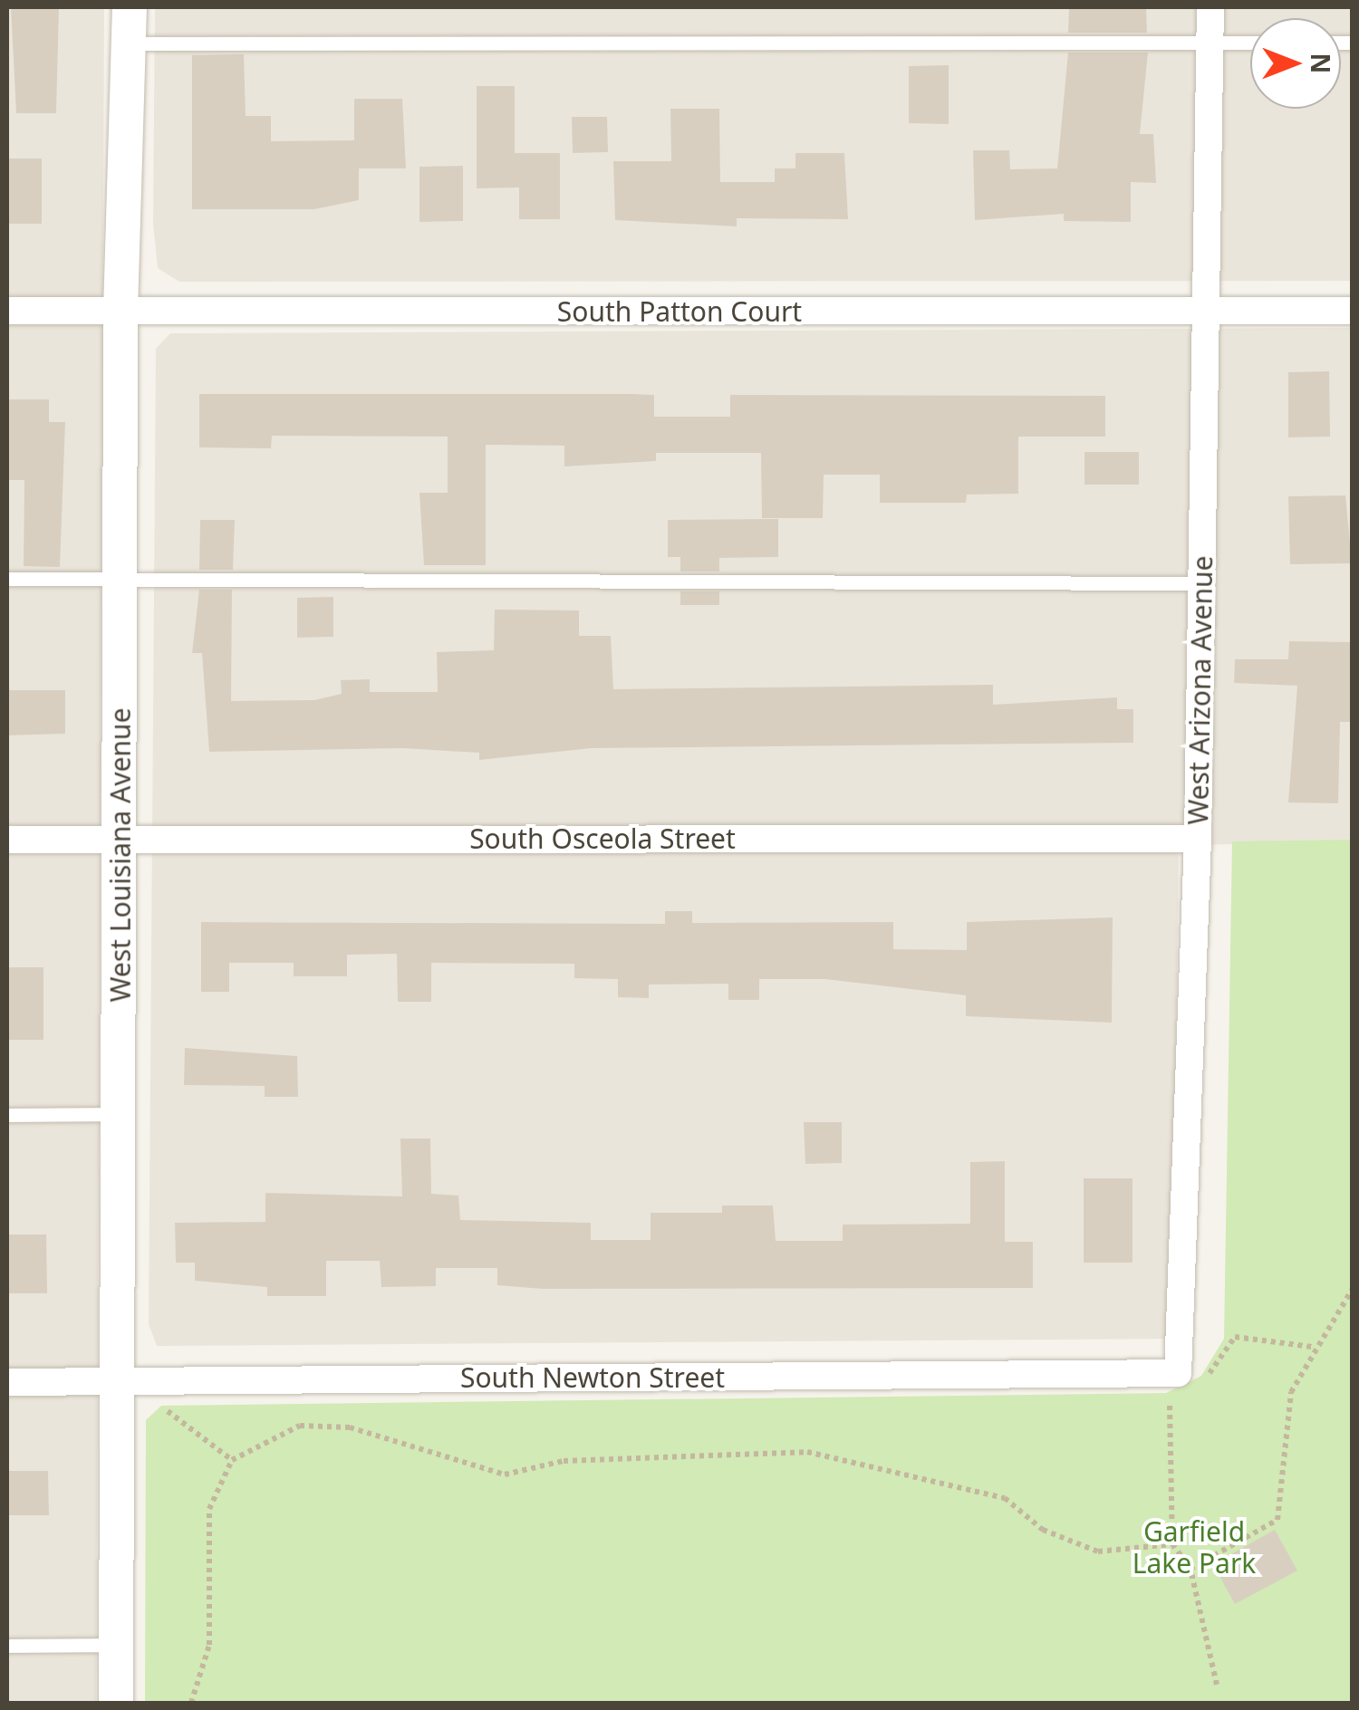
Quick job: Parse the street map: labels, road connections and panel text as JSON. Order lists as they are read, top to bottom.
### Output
{
  "streets": {
    "street": [
      "South Patton Court",
      "West Arizona Avenue",
      "South Osceola Street",
      "West Louisiana Avenue",
      "South Newton Street"
    ]
  },
  "crossings": [
    ["South Patton Court", "West Arizona Avenue"],
    ["South Patton Court", "West Louisiana Avenue"],
    ["West Arizona Avenue", "South Osceola Street"],
    ["West Arizona Avenue", "South Newton Street"],
    ["South Osceola Street", "West Louisiana Avenue"],
    ["West Louisiana Avenue", "South Newton Street"]
  ],
  "parks": ["Garfield Lake Park"],
  "north": "right"
}
